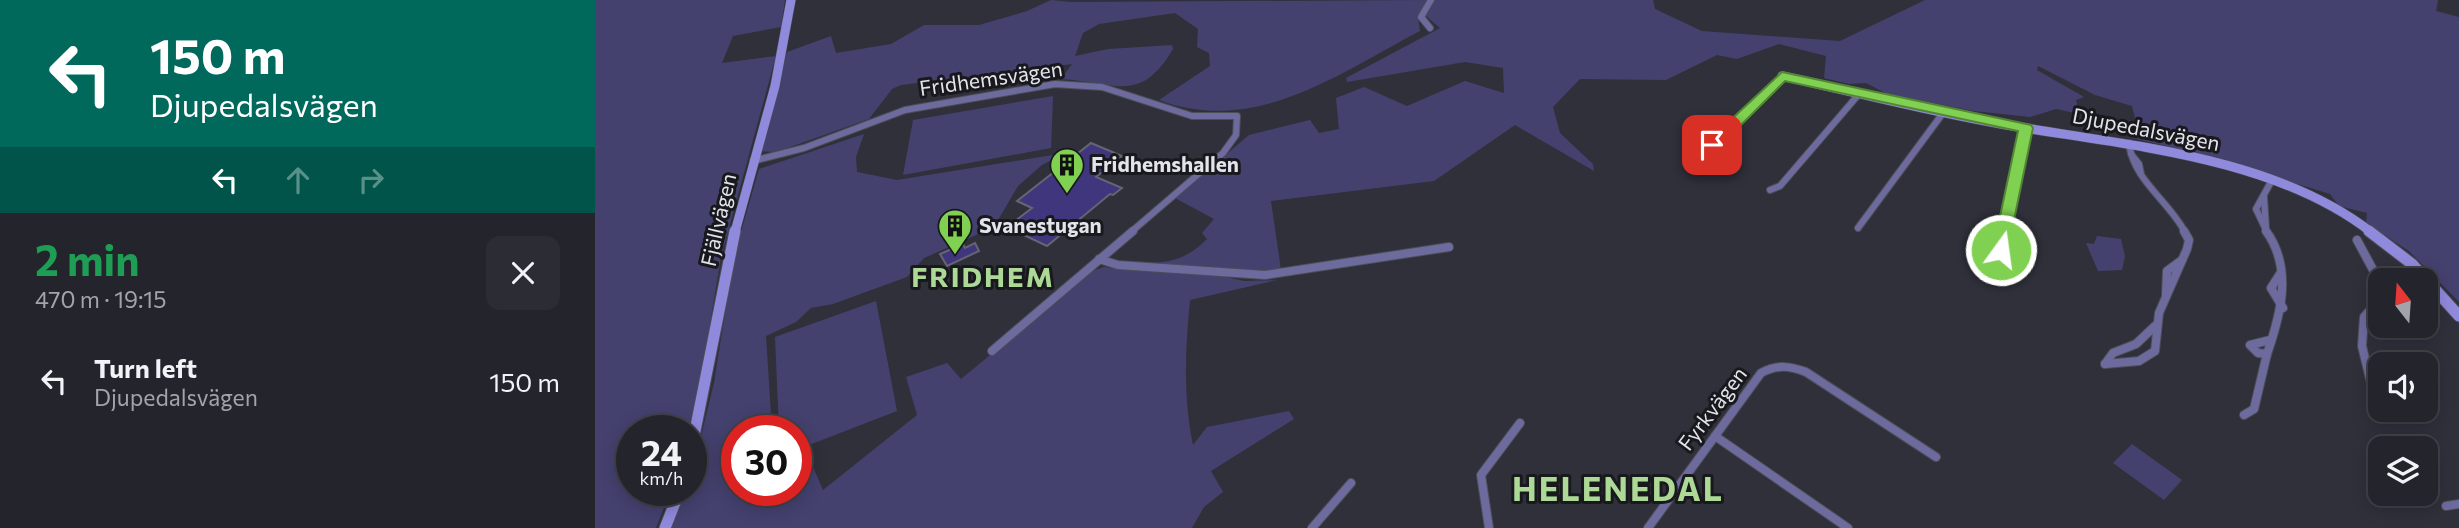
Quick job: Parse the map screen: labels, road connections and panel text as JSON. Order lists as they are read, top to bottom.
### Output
{
  "streets": {
    "street": [
      "Fridhemsvägen",
      "Djupedalsvägen",
      "Fjällvägen",
      "Fyrkvägen"
    ]
  },
  "crossings": [
    ["Fridhemsvägen", "Fjällvägen"]
  ],
  "districts": ["FRIDHEM", "HELENEDAL"],
  "places": {
    "building": ["Fridhemshallen", "Svanestugan"]
  },
  "north": "top",
  "page": {
    "turn": ["150 m", "Djupedalsvägen"],
    "heading": ["2 min", "470 m · 19:15"],
    "list": [
      {
        "name": "Turn left",
        "note": "Djupedalsvägen",
        "value": "150 m"
      }
    ],
    "speed": "24 km/h",
    "limit": "30"
  }
}
